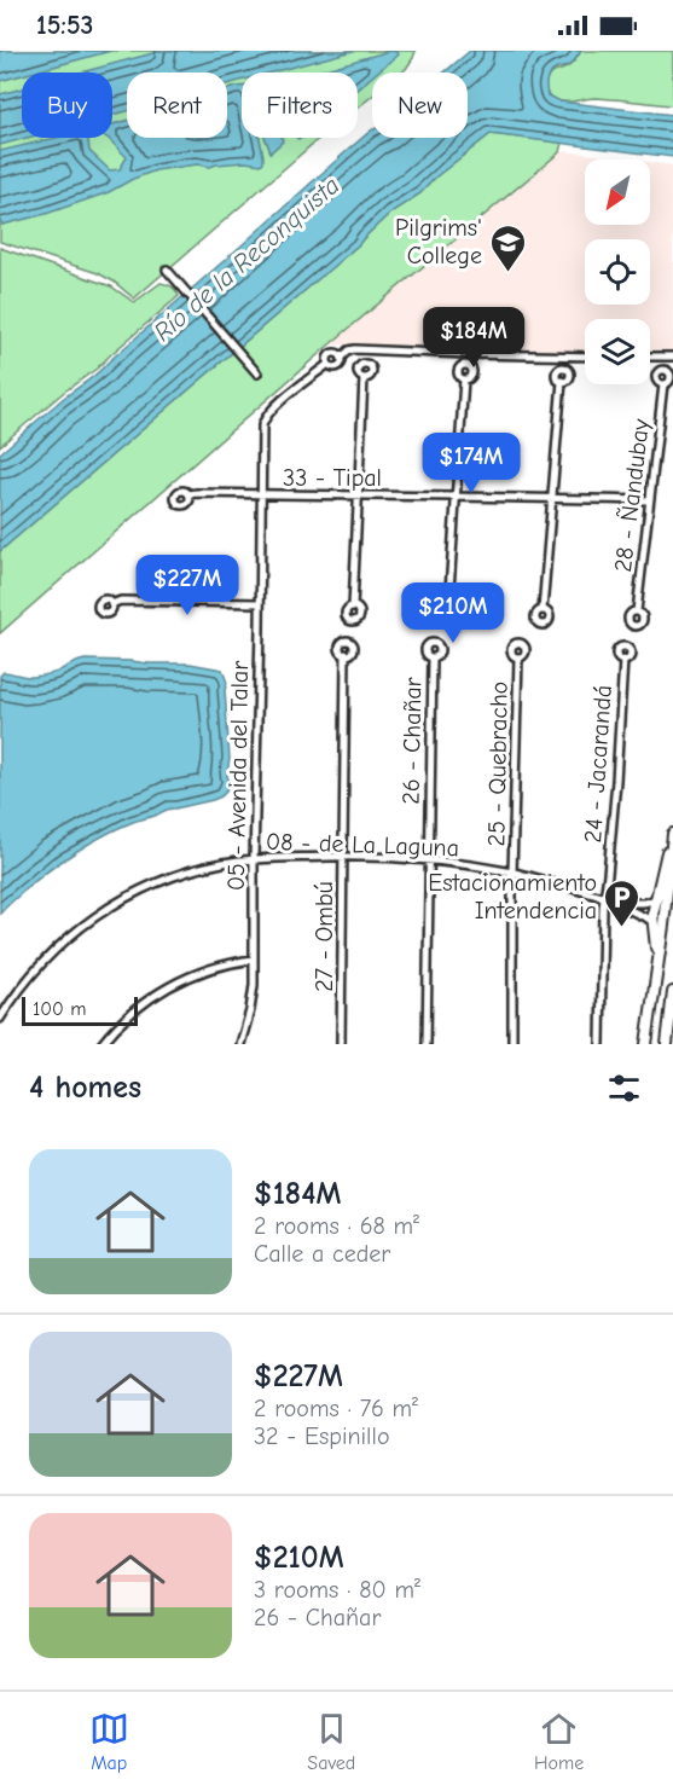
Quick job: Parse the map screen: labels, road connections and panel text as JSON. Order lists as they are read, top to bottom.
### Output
{
  "streets": {
    "street": [
      "33 - Tipal",
      "28 - Ñandubay",
      "26 - Chañar",
      "25 - Quebracho",
      "24 - Jacarandá",
      "05 - Avenida del Talar",
      "08 - de La Laguna",
      "27 - Ombú"
    ]
  },
  "crossings": [
    ["33 - Tipal", "28 - Ñandubay"],
    ["33 - Tipal", "05 - Avenida del Talar"],
    ["26 - Chañar", "08 - de La Laguna"],
    ["25 - Quebracho", "08 - de La Laguna"],
    ["24 - Jacarandá", "08 - de La Laguna"],
    ["05 - Avenida del Talar", "08 - de La Laguna"],
    ["08 - de La Laguna", "27 - Ombú"]
  ],
  "water": ["Río de la Reconquista"],
  "places": {
    "school or university": ["Pilgrims' College"],
    "parking": ["Estacionamiento Intendencia"]
  },
  "scale_bar": "100 m",
  "north": "bottom left",
  "page": {
    "status": "15:53",
    "chip": [
      "Buy",
      "Rent",
      "Filters",
      "New"
    ],
    "price": [
      "$184M",
      "$174M",
      "$227M",
      "$210M"
    ],
    "scale": "100 m",
    "heading": "4 homes",
    "list": [
      {
        "name": "$184M",
        "note": "2 rooms · 68 m² · Calle a ceder"
      },
      {
        "name": "$227M",
        "note": "2 rooms · 76 m² · 32 - Espinillo"
      },
      {
        "name": "$210M",
        "note": "3 rooms · 80 m² · 26 - Chañar"
      }
    ],
    "tabs": ["Map", "Saved", "Home"]
  }
}
